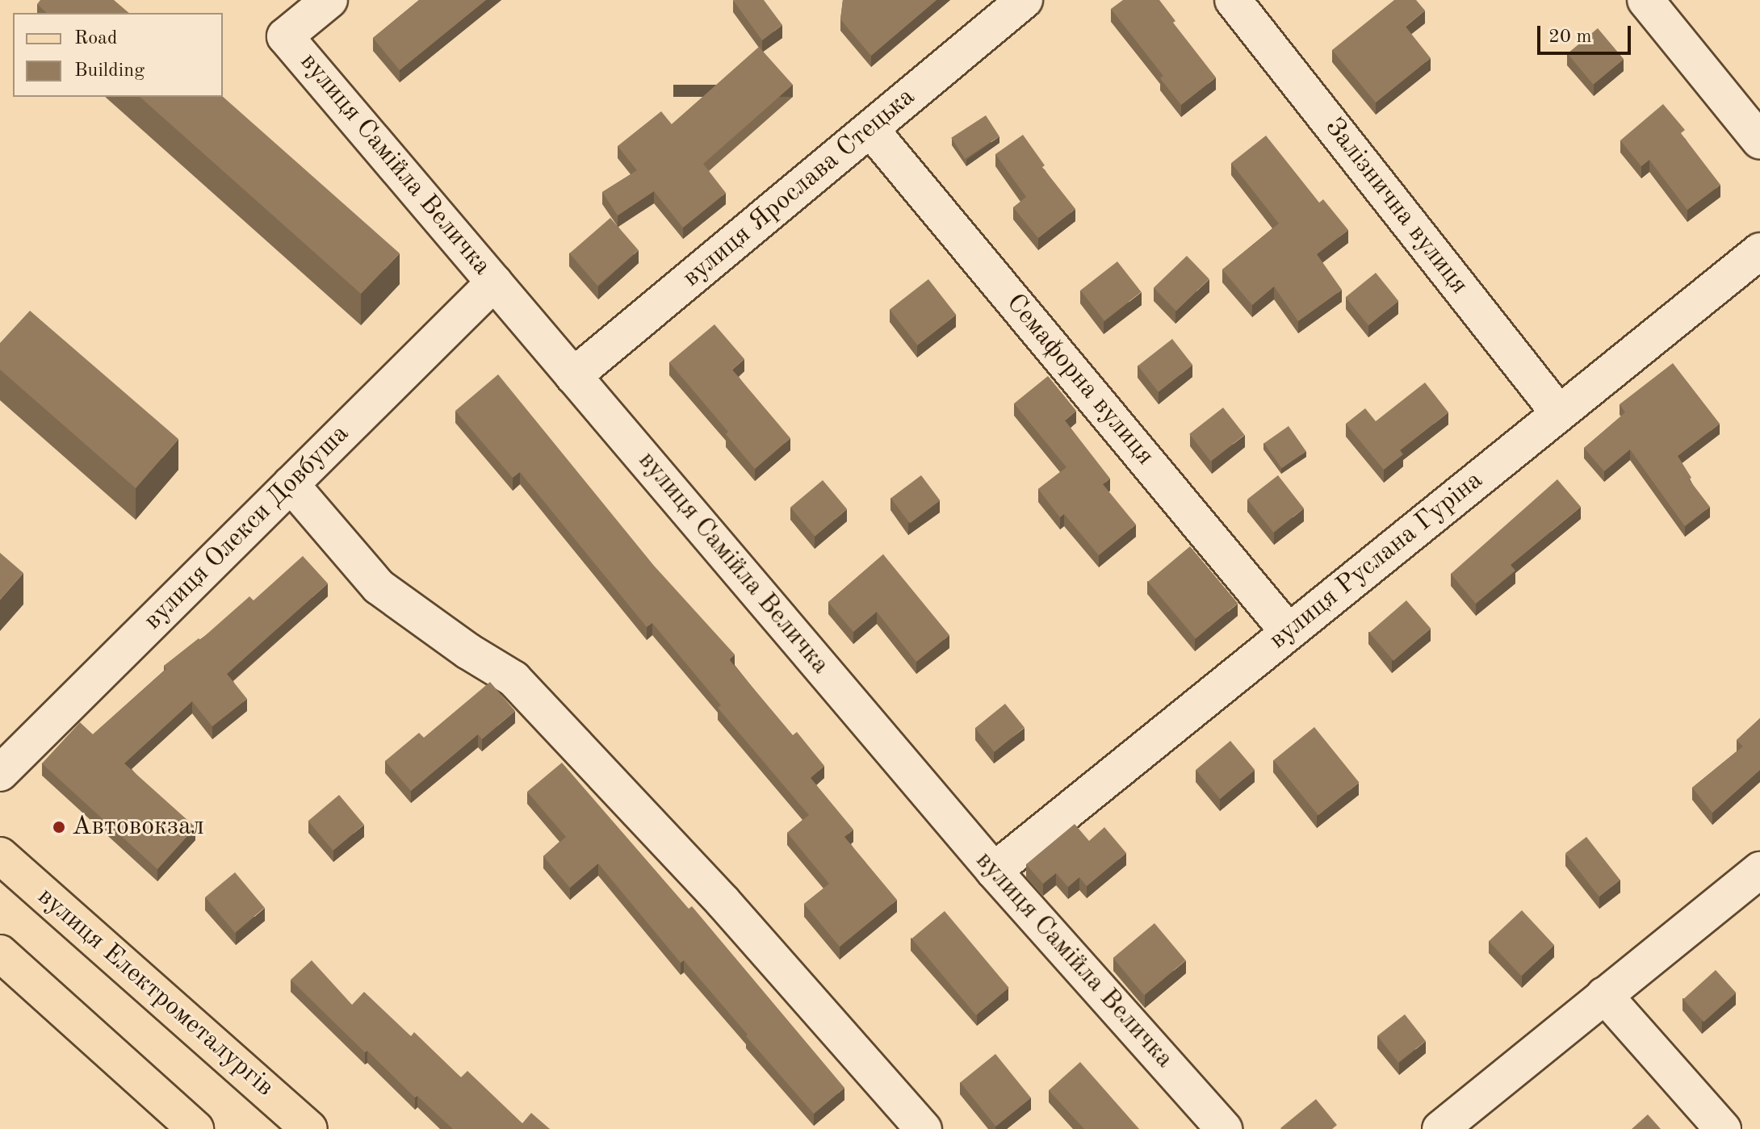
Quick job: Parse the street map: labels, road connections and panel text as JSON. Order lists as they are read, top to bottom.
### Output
{
  "streets": {
    "main road": ["вулиця Електрометалургів"],
    "street": [
      "вулиця Самійла Величка",
      "вулиця Ярослава Стецька",
      "Залізнична вулиця",
      "Семафорна вулиця",
      "вулиця Олекси Довбуша",
      "вулиця Руслана Гуріна"
    ]
  },
  "crossings": [
    ["вулиця Самійла Величка", "вулиця Ярослава Стецька"],
    ["вулиця Самійла Величка", "вулиця Олекси Довбуша"],
    ["вулиця Самійла Величка", "вулиця Руслана Гуріна"],
    ["вулиця Ярослава Стецька", "Семафорна вулиця"],
    ["Залізнична вулиця", "вулиця Руслана Гуріна"],
    ["Семафорна вулиця", "вулиця Руслана Гуріна"]
  ],
  "places": ["Автовокзал"],
  "legend": ["Road", "Building"],
  "scale_bar": "20 m"
}
